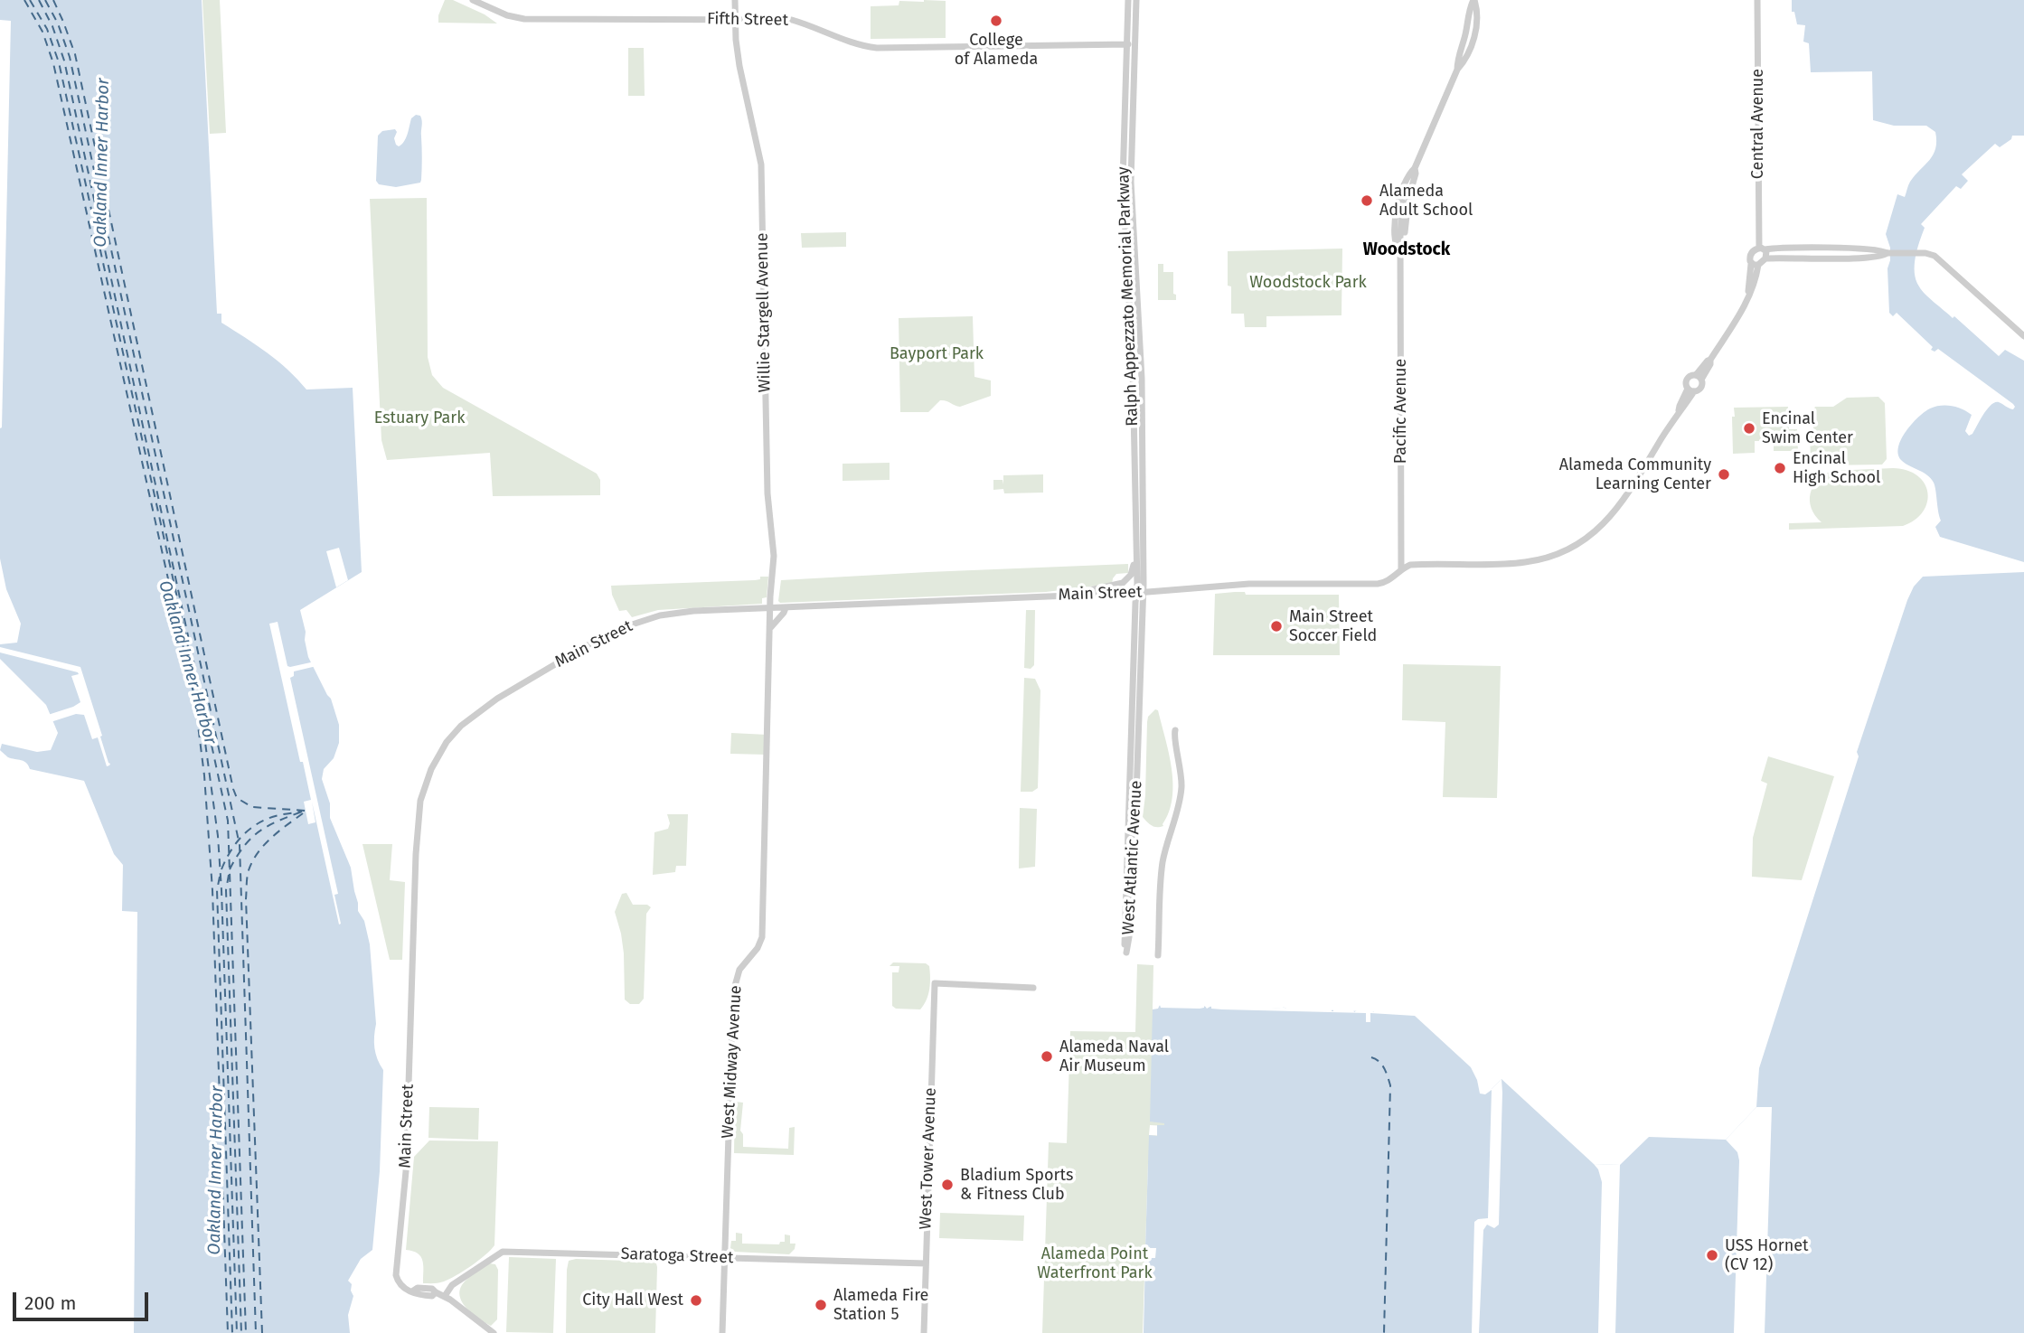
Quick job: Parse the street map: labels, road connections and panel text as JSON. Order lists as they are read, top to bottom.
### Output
{
  "streets": {
    "street": [
      "Fifth Street",
      "Central Avenue",
      "Ralph Appezzato Memorial Parkway",
      "Willie Stargell Avenue",
      "Pacific Avenue",
      "Main Street",
      "West Atlantic Avenue",
      "West Midway Avenue",
      "West Tower Avenue",
      "Saratoga Street"
    ]
  },
  "crossings": [
    ["Fifth Street", "Ralph Appezzato Memorial Parkway"],
    ["Fifth Street", "Willie Stargell Avenue"],
    ["Ralph Appezzato Memorial Parkway", "Main Street"],
    ["Ralph Appezzato Memorial Parkway", "West Atlantic Avenue"],
    ["Willie Stargell Avenue", "Main Street"],
    ["Willie Stargell Avenue", "West Midway Avenue"],
    ["Pacific Avenue", "Main Street"],
    ["Main Street", "West Atlantic Avenue"],
    ["Main Street", "West Midway Avenue"],
    ["Main Street", "Saratoga Street"],
    ["West Midway Avenue", "Saratoga Street"],
    ["West Tower Avenue", "Saratoga Street"]
  ],
  "districts": ["Woodstock"],
  "water": ["Oakland Inner Harbor"],
  "parks": [
    "Woodstock Park",
    "Bayport Park",
    "Estuary Park",
    "Alameda Point Waterfront Park"
  ],
  "places": [
    "College of Alameda",
    "Alameda Adult School",
    "Encinal Swim Center",
    "Encinal High School",
    "Alameda Community Learning Center",
    "Main Street Soccer Field",
    "Alameda Naval Air Museum",
    "Bladium Sports & Fitness Club",
    "USS Hornet (CV 12)",
    "City Hall West",
    "Alameda Fire Station 5"
  ],
  "scale_bar": "200 m"
}
